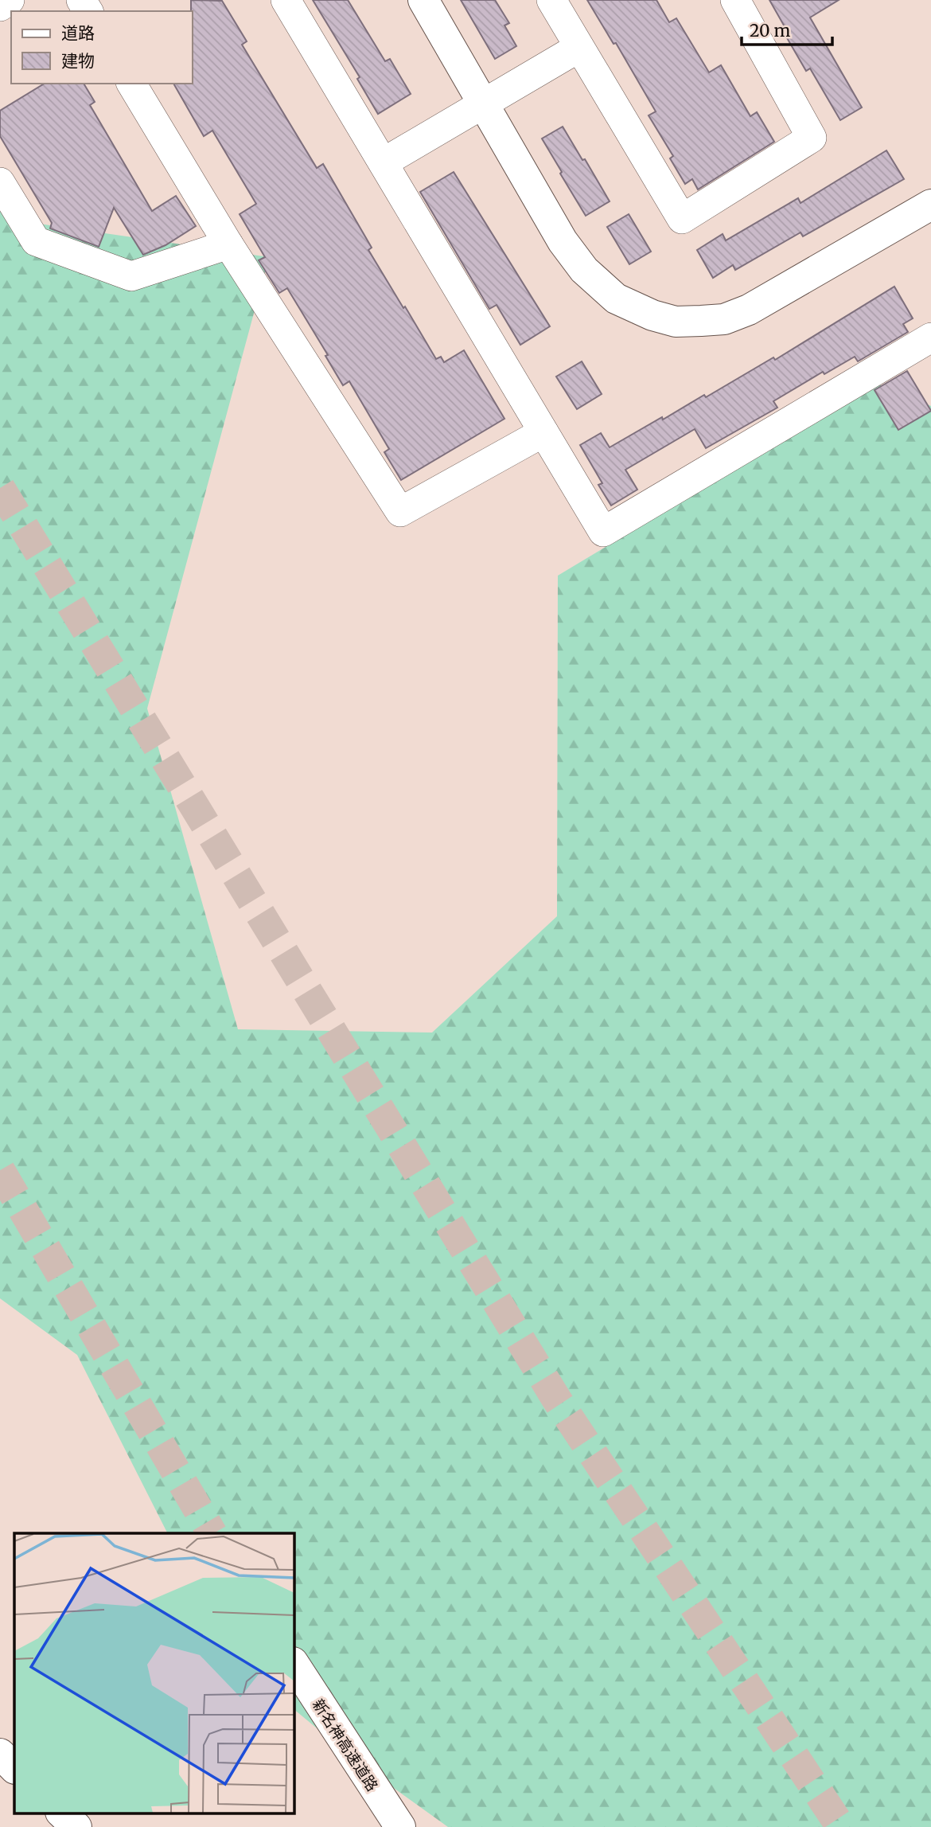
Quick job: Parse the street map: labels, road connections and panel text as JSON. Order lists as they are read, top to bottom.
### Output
{
  "streets": {
    "main road": ["新名神高速道路"]
  },
  "legend": ["道路", "建物"],
  "scale_bar": "20 m"
}
